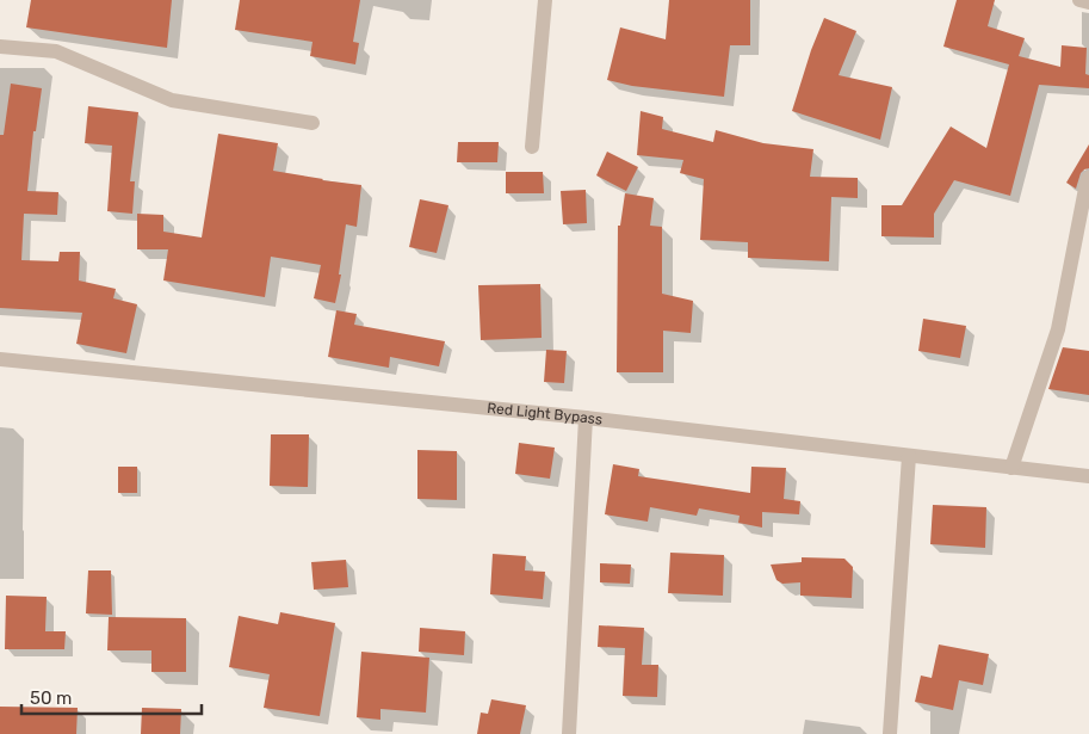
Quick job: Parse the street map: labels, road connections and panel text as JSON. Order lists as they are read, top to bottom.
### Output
{
  "streets": {
    "street": ["Red Light Bypass"]
  },
  "scale_bar": "50 m"
}
